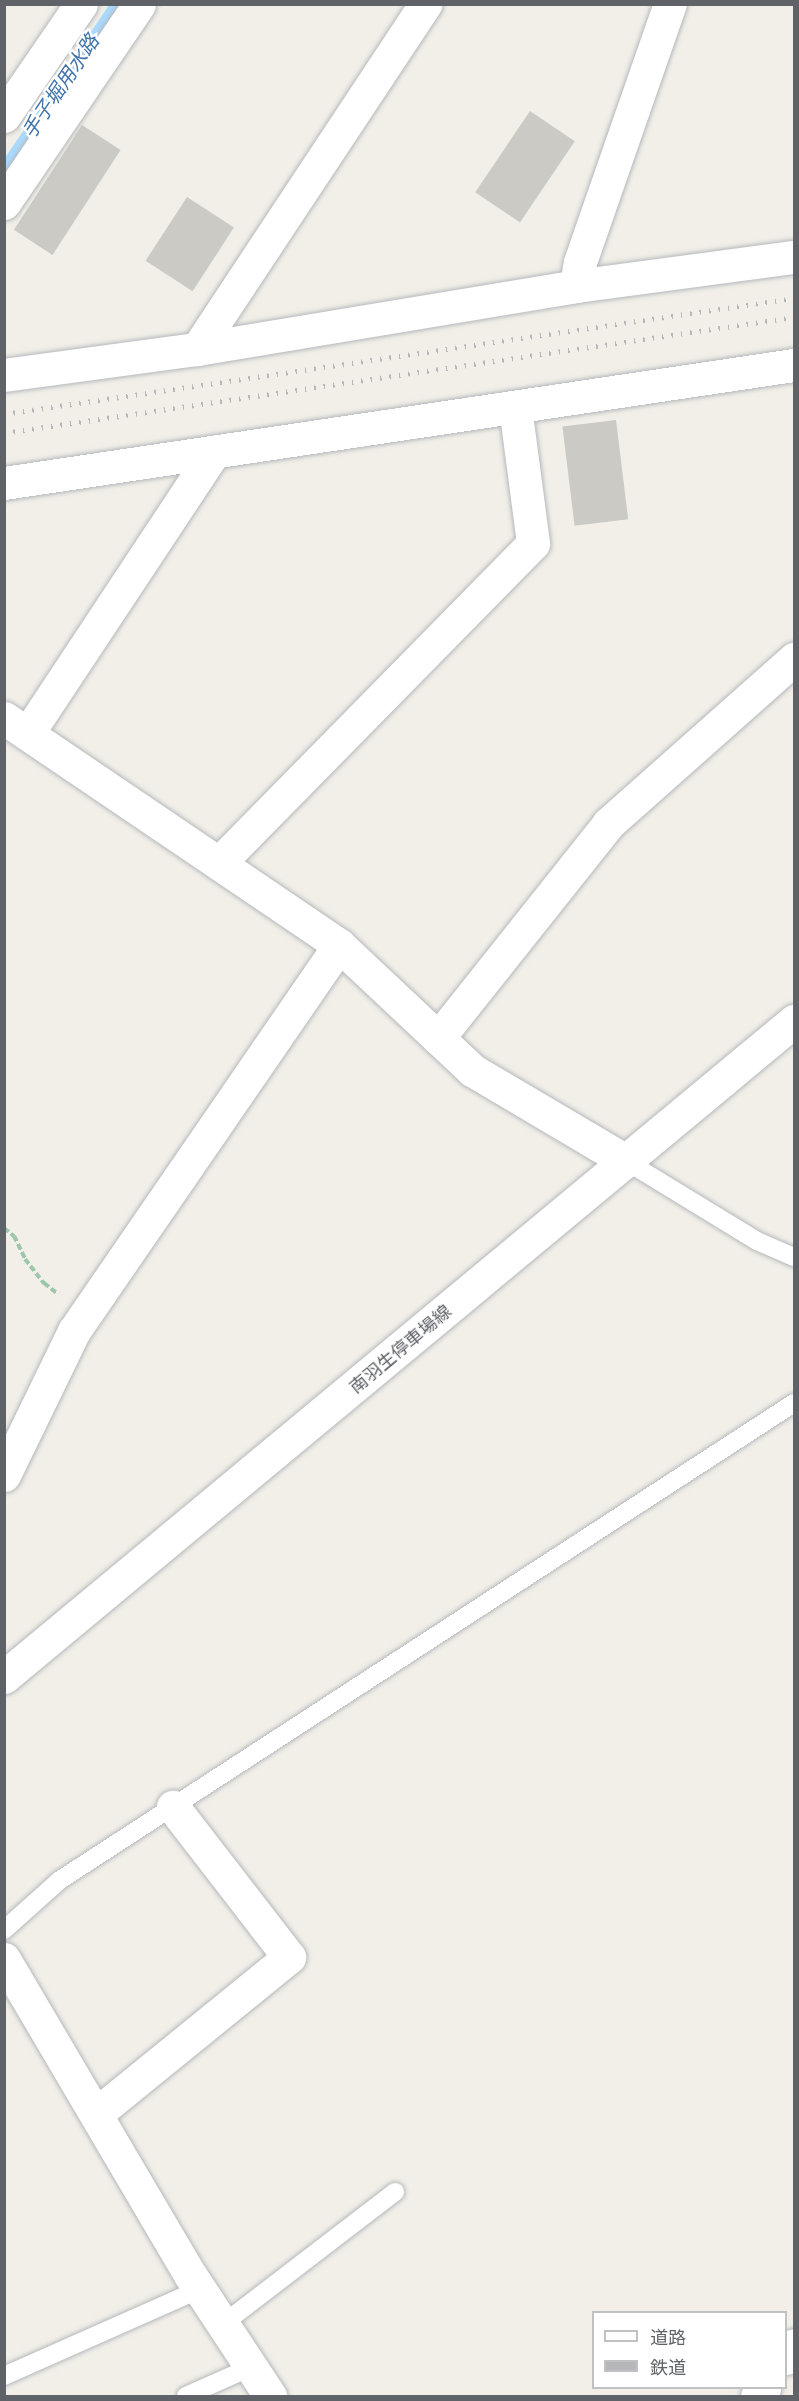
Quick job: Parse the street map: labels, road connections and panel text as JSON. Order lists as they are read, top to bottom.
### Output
{
  "streets": {
    "street": ["南羽生停車場線"]
  },
  "water": ["手子堀用水路"],
  "legend": ["道路", "鉄道"]
}
